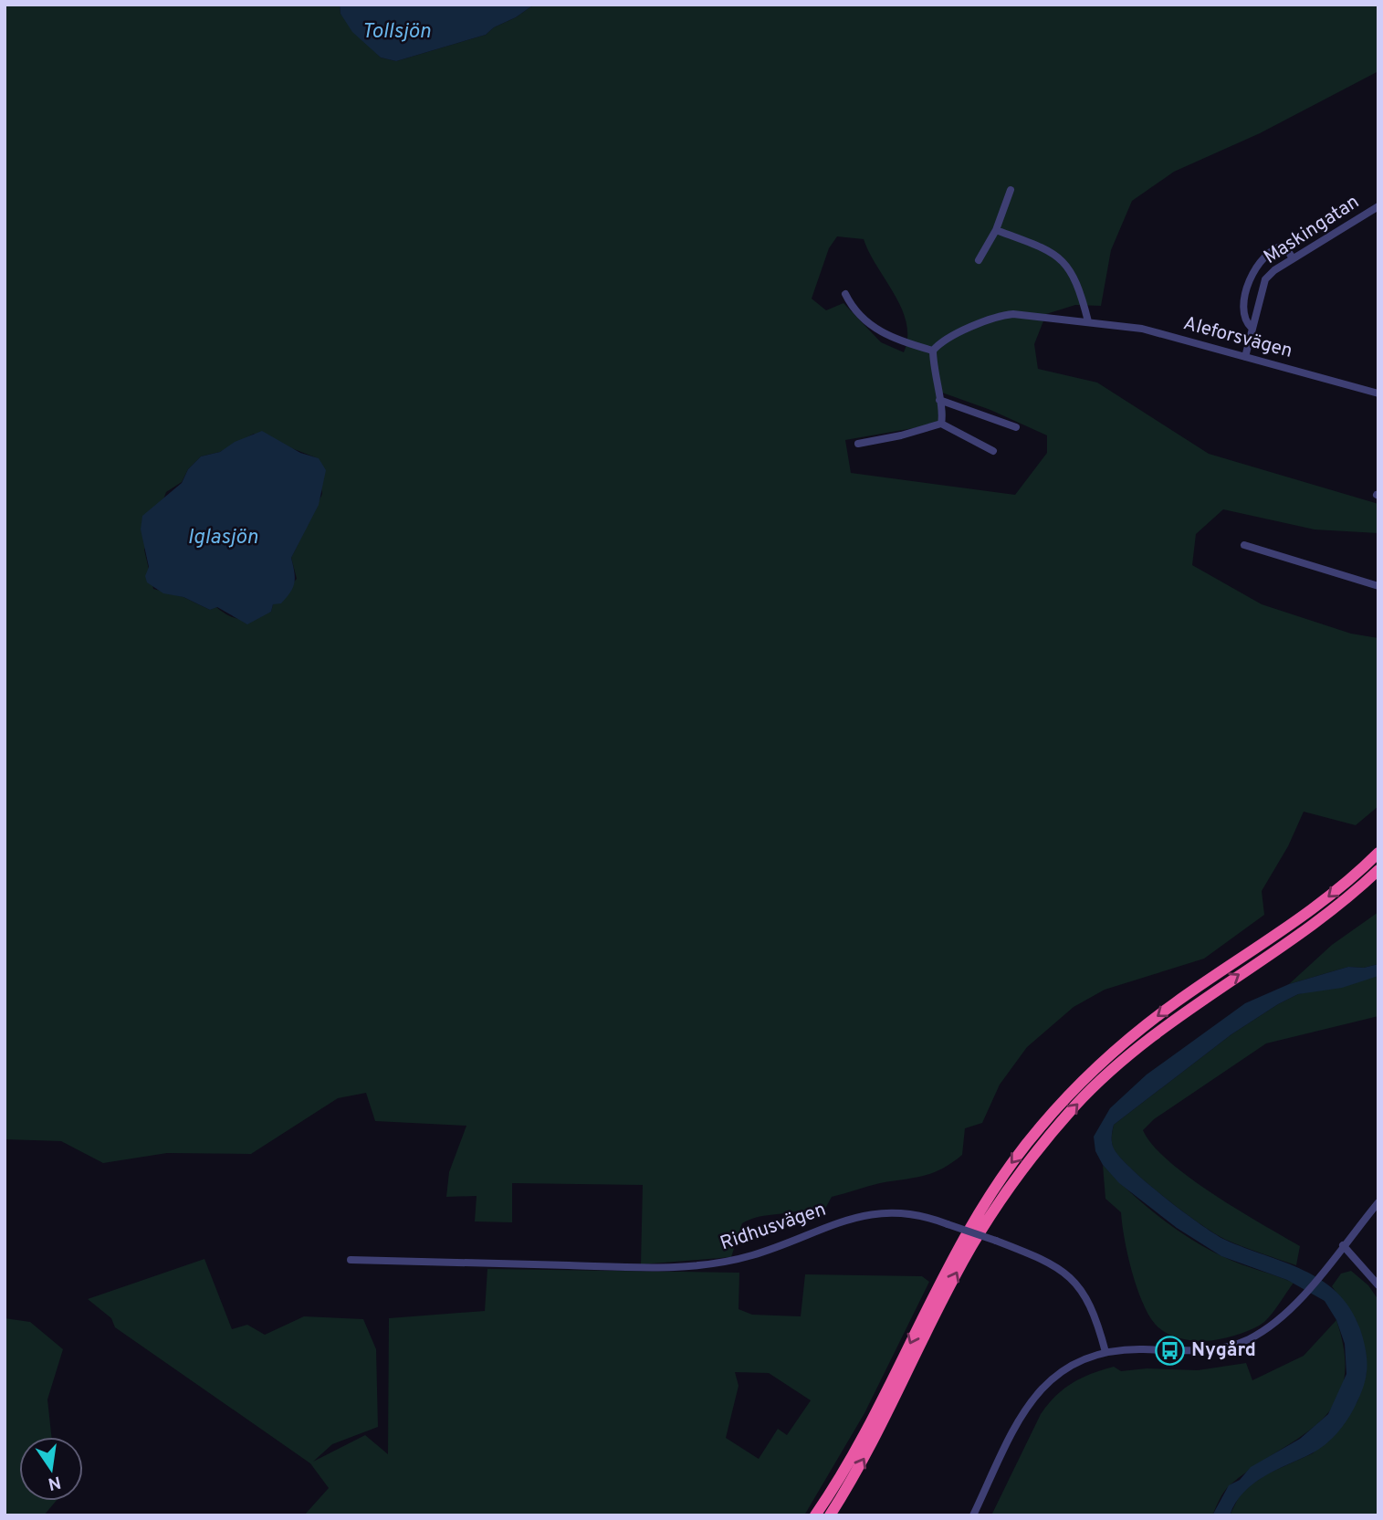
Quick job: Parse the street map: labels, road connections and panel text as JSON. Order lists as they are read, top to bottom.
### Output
{
  "streets": {
    "street": ["Maskingatan", "Aleforsvägen", "Ridhusvägen"]
  },
  "crossings": [
    ["Maskingatan", "Aleforsvägen"]
  ],
  "water": ["Tollsjön", "Iglasjön"],
  "places": {
    "bus stop": ["Nygård"]
  },
  "north": "bottom"
}
